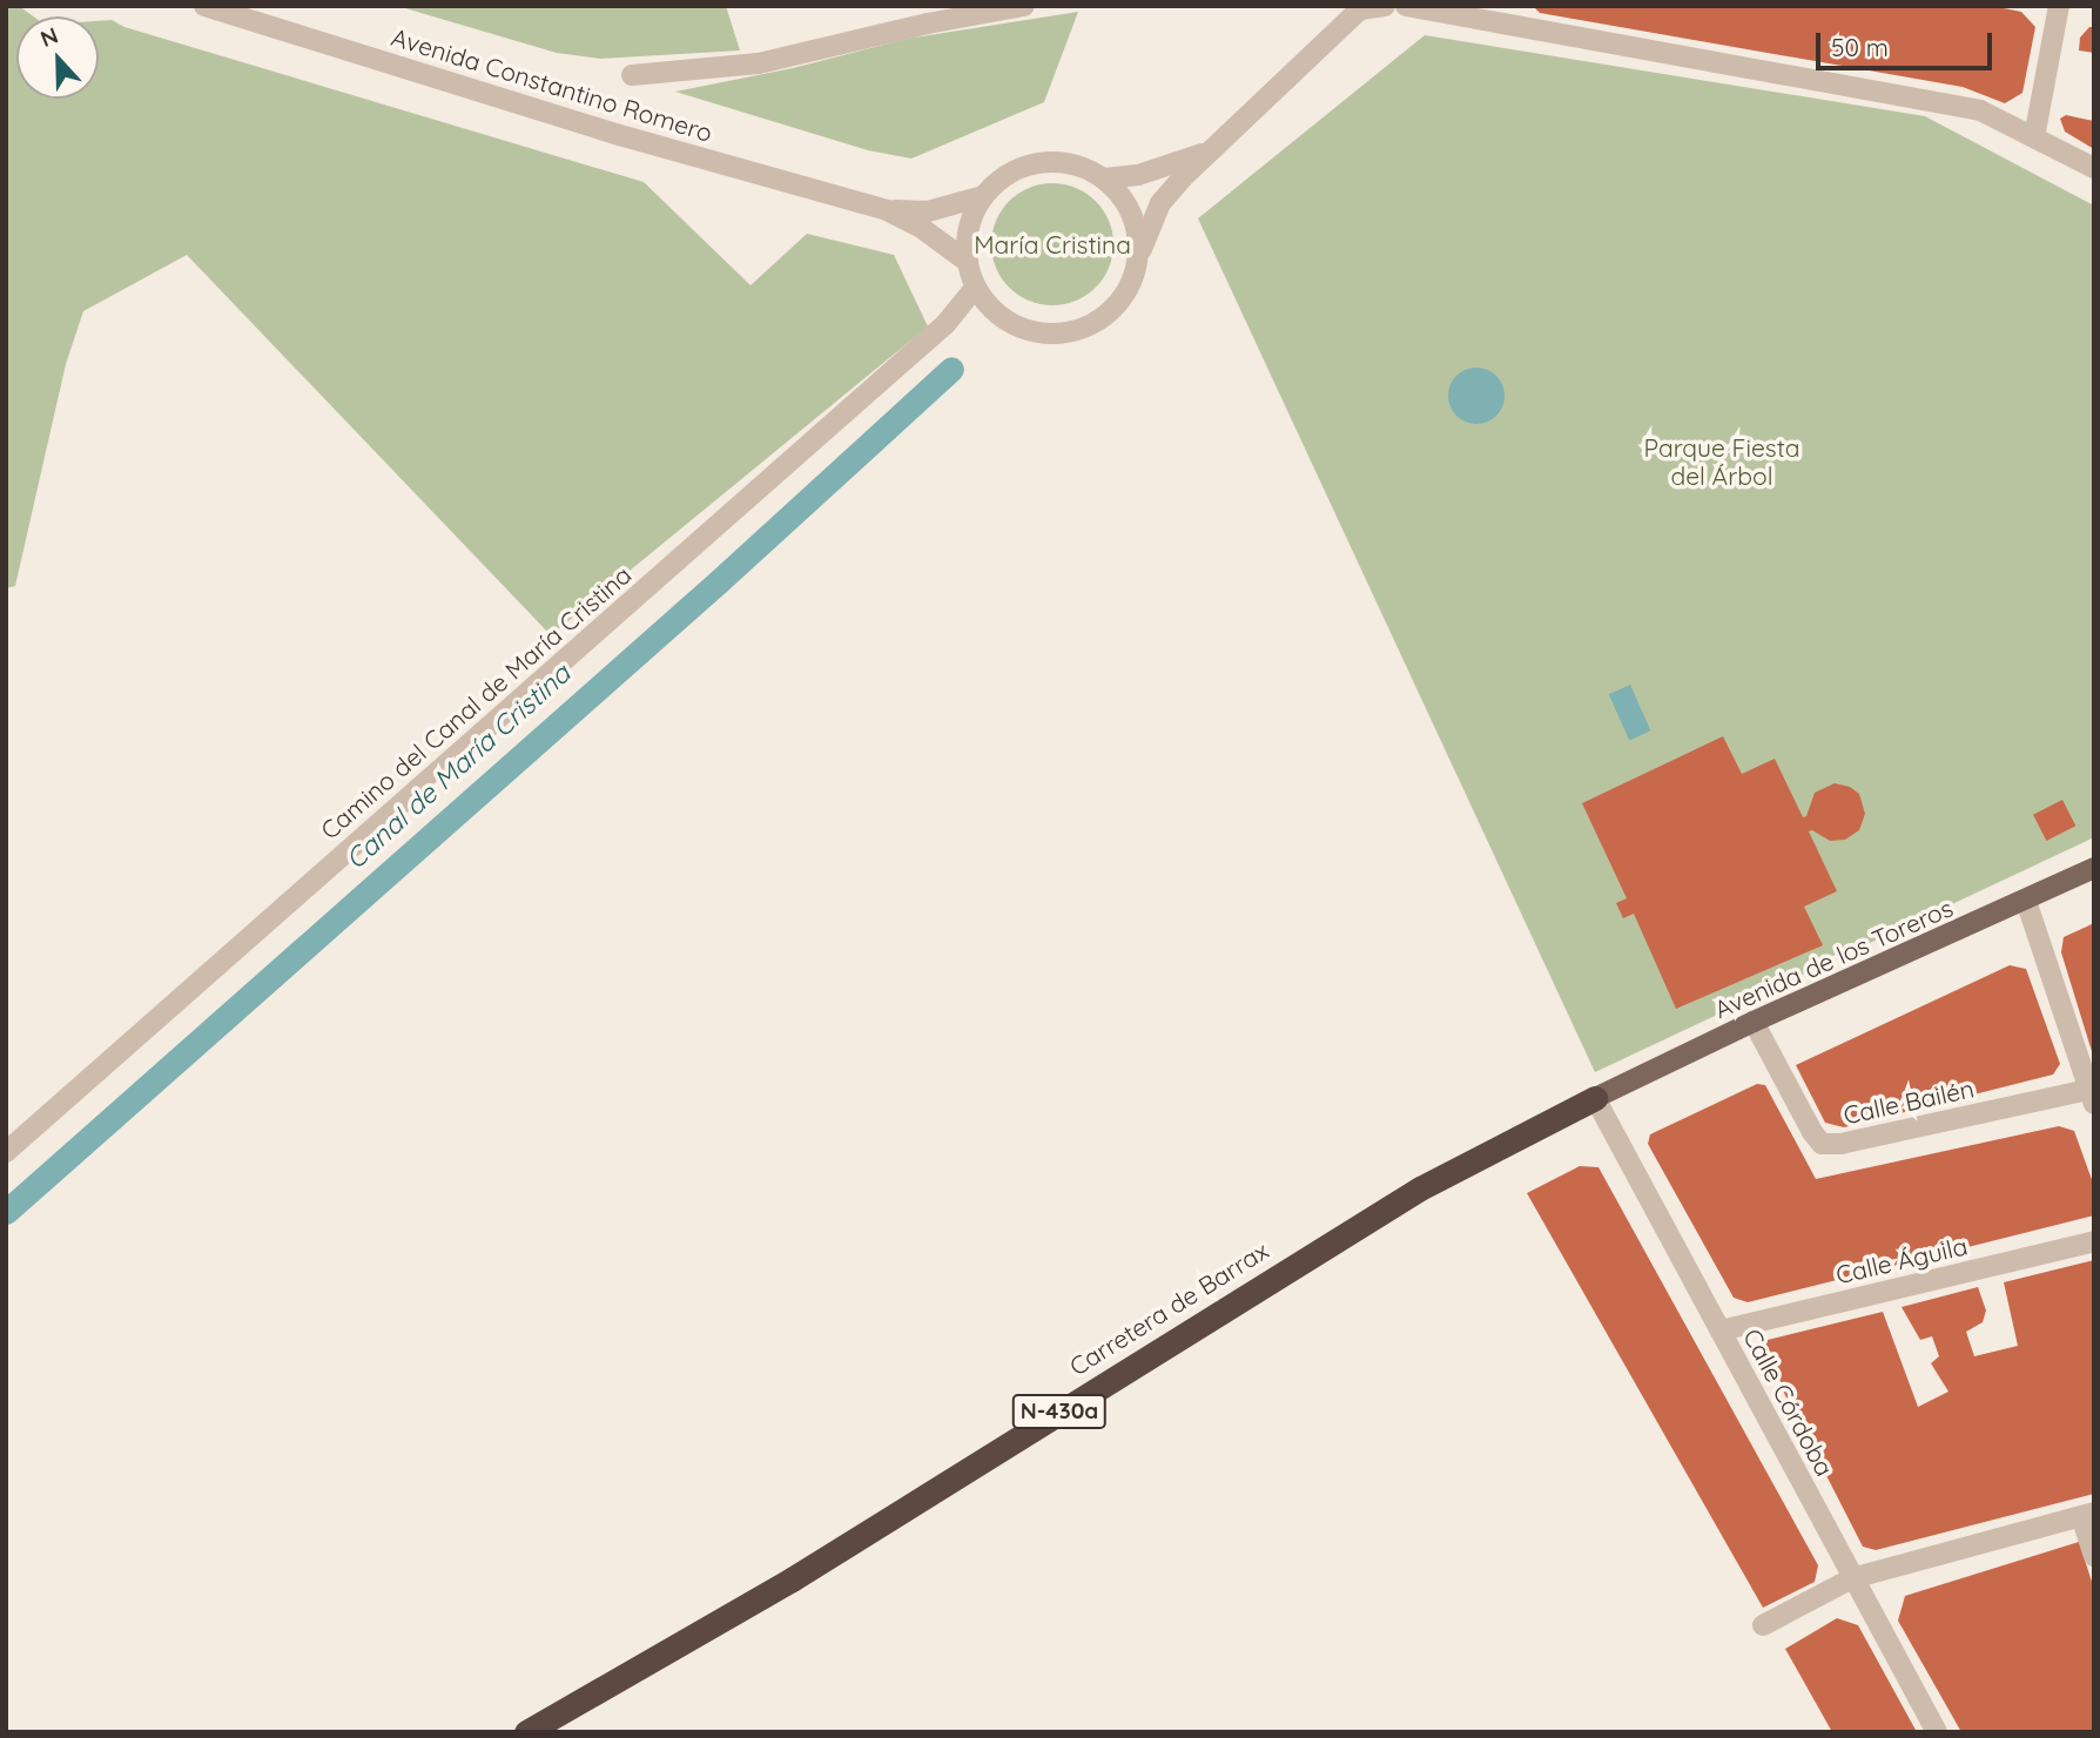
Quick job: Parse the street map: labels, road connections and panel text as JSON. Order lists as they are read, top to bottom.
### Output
{
  "streets": {
    "highway": ["Carretera de Barrax", "N-430a"],
    "main road": ["Avenida de los Toreros"],
    "street": [
      "Avenida Constantino Romero",
      "Camino del Canal de María Cristina",
      "Calle Bailén",
      "Calle Águila",
      "Calle Córdoba"
    ]
  },
  "crossings": [
    ["Avenida Constantino Romero", "Camino del Canal de María Cristina"],
    ["Avenida de los Toreros", "Calle Bailén"],
    ["Avenida de los Toreros", "Carretera de Barrax"],
    ["Avenida de los Toreros", "Calle Córdoba"],
    ["Calle Águila", "Calle Córdoba"],
    ["Carretera de Barrax", "Calle Córdoba"]
  ],
  "water": ["Canal de María Cristina"],
  "parks": ["María Cristina", "Parque Fiesta del Árbol"],
  "scale_bar": "50 m",
  "north": "top"
}
